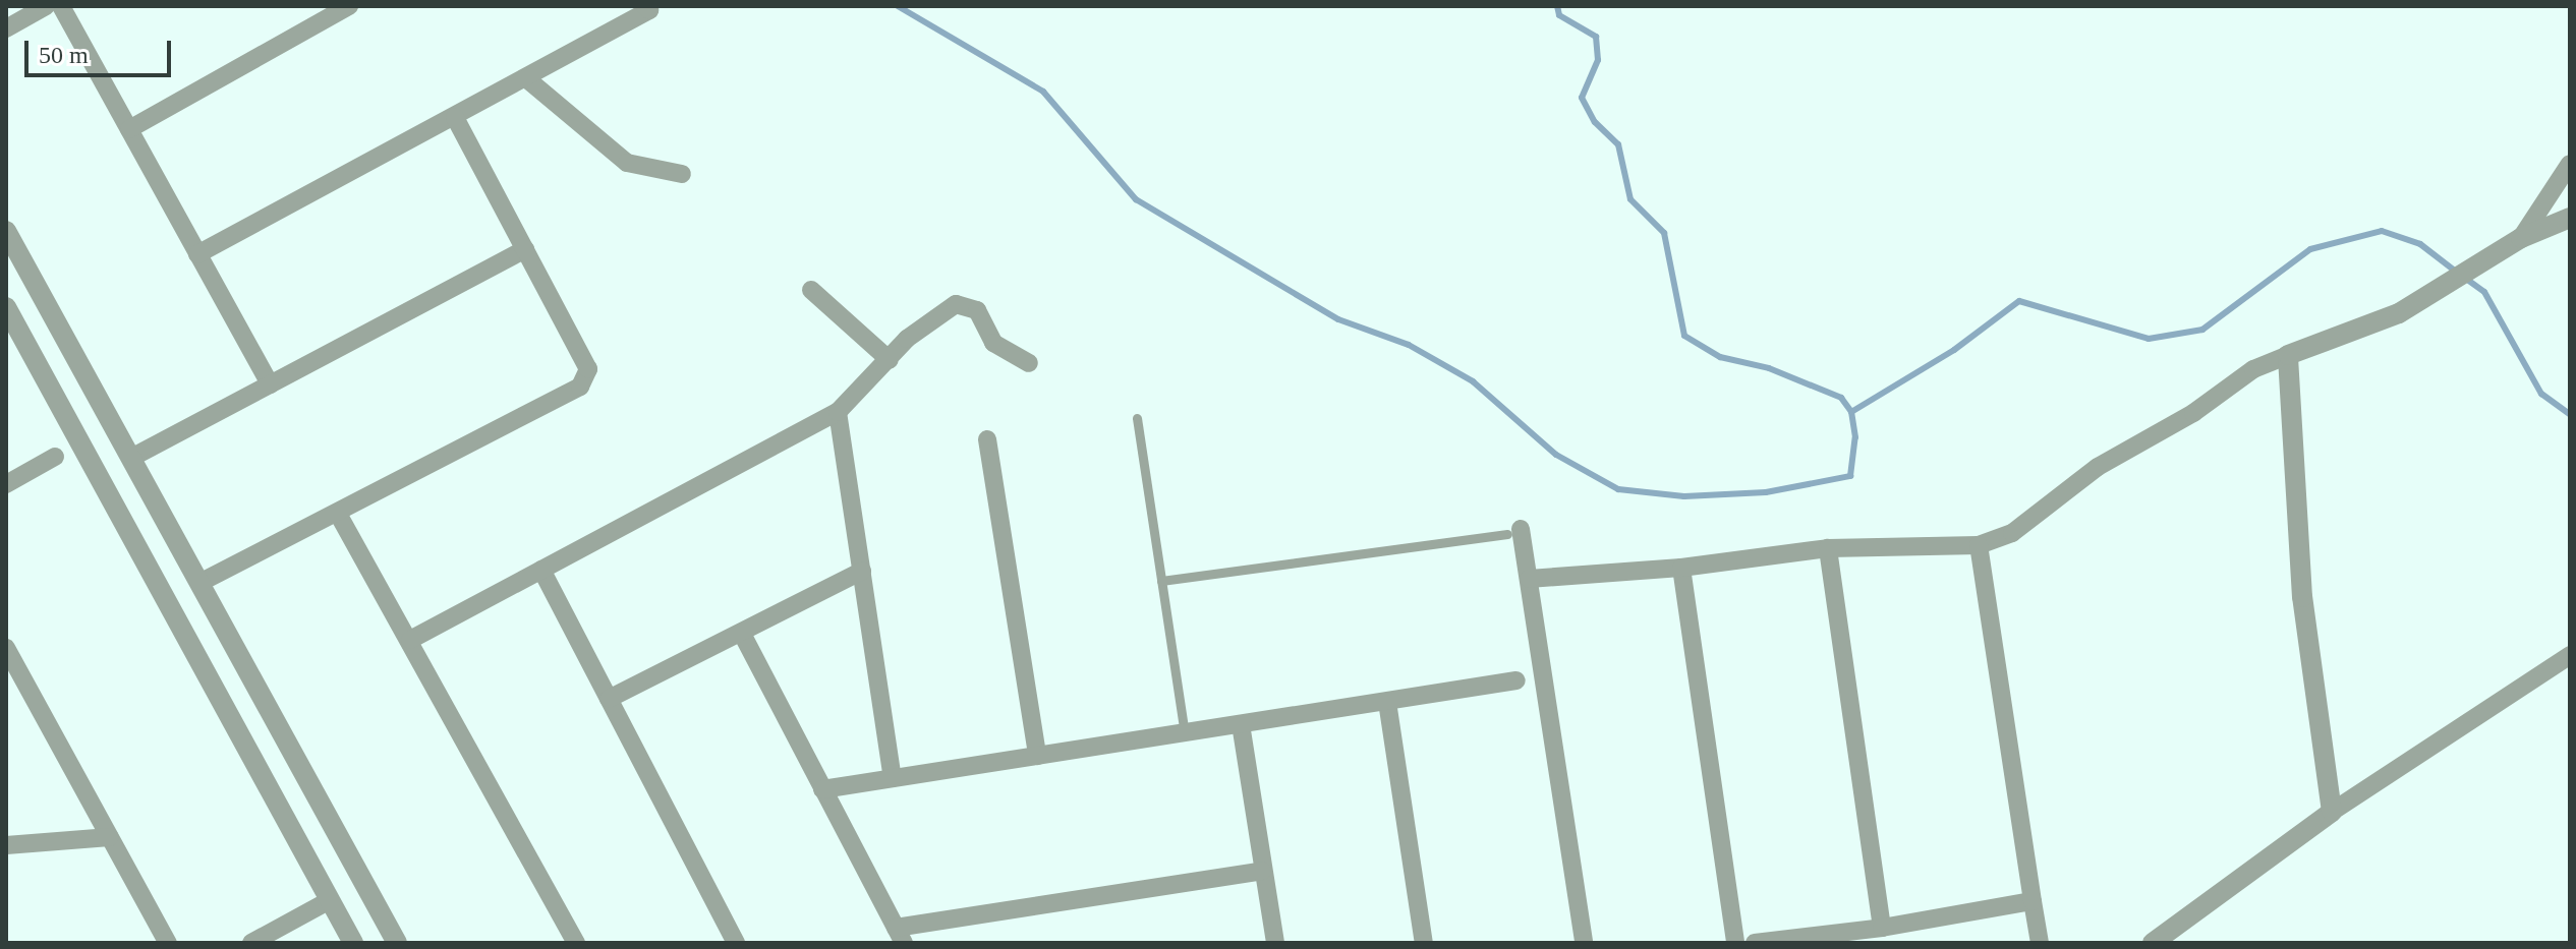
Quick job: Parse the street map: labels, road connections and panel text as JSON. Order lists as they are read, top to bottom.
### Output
{
  "scale_bar": "50 m"
}
